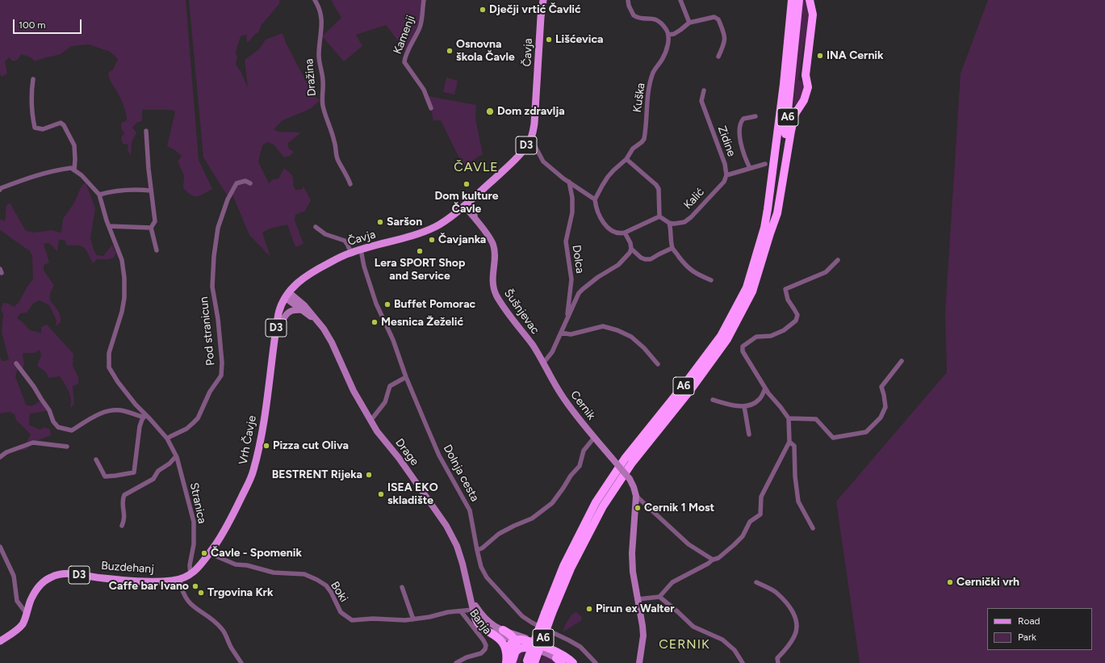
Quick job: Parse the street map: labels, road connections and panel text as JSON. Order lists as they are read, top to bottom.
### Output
{
  "streets": {
    "highway": ["A6"],
    "main road": [
      "Čavja",
      "D3",
      "Šušnjevac",
      "Cernik",
      "Vrh Čavje",
      "Drage",
      "Buzdehanj"
    ],
    "street": [
      "Kamenji",
      "Dražina",
      "Kuška",
      "Zidine",
      "Kalić",
      "Dolca",
      "Pod stranicun",
      "Dolnja cesta",
      "Stranica",
      "Boki",
      "Banja"
    ]
  },
  "crossings": [
    ["Čavja", "Šušnjevac"],
    ["Čavja", "Vrh Čavje"],
    ["Čavja", "Drage"],
    ["Čavja", "Dolnja cesta"],
    ["Zidine", "Kalić"],
    ["Šušnjevac", "Cernik"],
    ["Pod stranicun", "Stranica"],
    ["Vrh Čavje", "Drage"],
    ["Vrh Čavje", "Stranica"],
    ["Vrh Čavje", "Buzdehanj"],
    ["Vrh Čavje", "Boki"],
    ["Drage", "Boki"],
    ["Stranica", "Buzdehanj"],
    ["Boki", "Banja"]
  ],
  "districts": ["ČAVLE", "CERNIK"],
  "places": [
    "Dječji vrtić Čavlić",
    "Lišćevica",
    "Osnovna škola Čavle",
    "INA Cernik",
    "Dom zdravlja",
    "Dom kulture Čavle",
    "Saršon",
    "Čavjanka",
    "Lera SPORT Shop and Service",
    "Buffet Pomorac",
    "Mesnica Žeželić",
    "Pizza cut Oliva",
    "BESTRENT Rijeka",
    "ISEA EKO skladište",
    "Cernik 1 Most",
    "Čavle - Spomenik",
    "Cernički vrh",
    "Caffe bar Ivano",
    "Trgovina Krk",
    "Pirun ex Walter"
  ],
  "legend": ["Road", "Park"],
  "scale_bar": "100 m"
}
